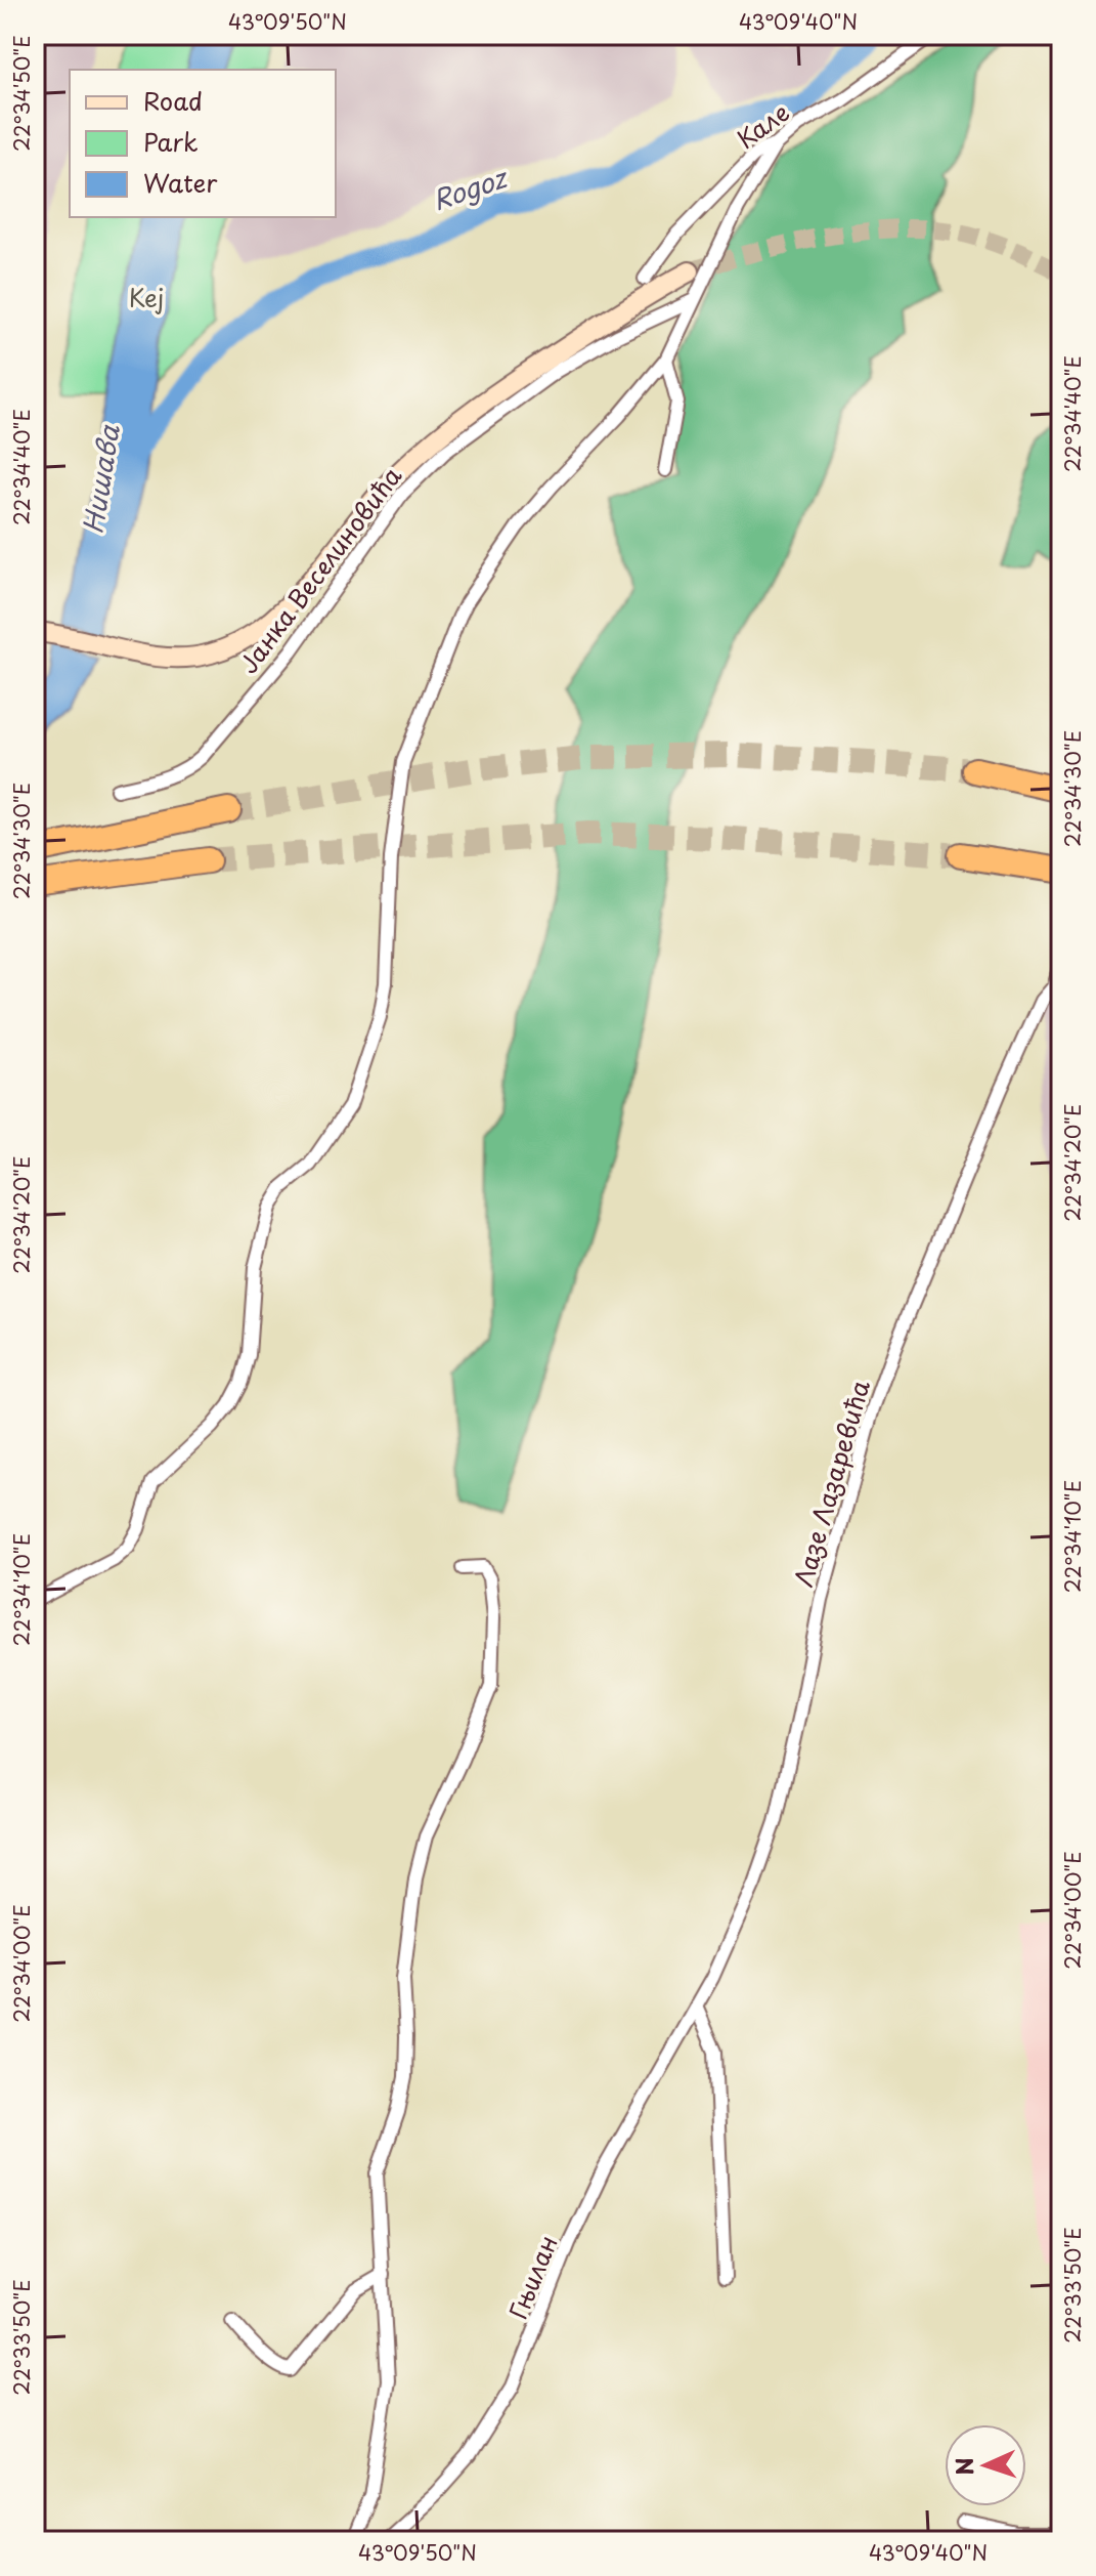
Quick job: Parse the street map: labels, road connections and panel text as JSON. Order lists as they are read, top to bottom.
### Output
{
  "streets": {
    "street": [
      "Кале",
      "Јанка Веселиновића",
      "Лазе Лазаревића",
      "Гњилан"
    ]
  },
  "crossings": [
    ["Лазе Лазаревића", "Гњилан"]
  ],
  "water": ["Rogoz", "Нишава"],
  "parks": ["Кеј"],
  "legend": ["Road", "Park", "Water"],
  "north": "left",
  "coordinates": [
    "43°09'50\"N",
    "43°09'40\"N",
    "22°34'50\"E",
    "22°34'40\"E",
    "22°34'30\"E",
    "22°34'20\"E",
    "22°34'10\"E",
    "22°34'00\"E",
    "22°33'50\"E"
  ]
}
